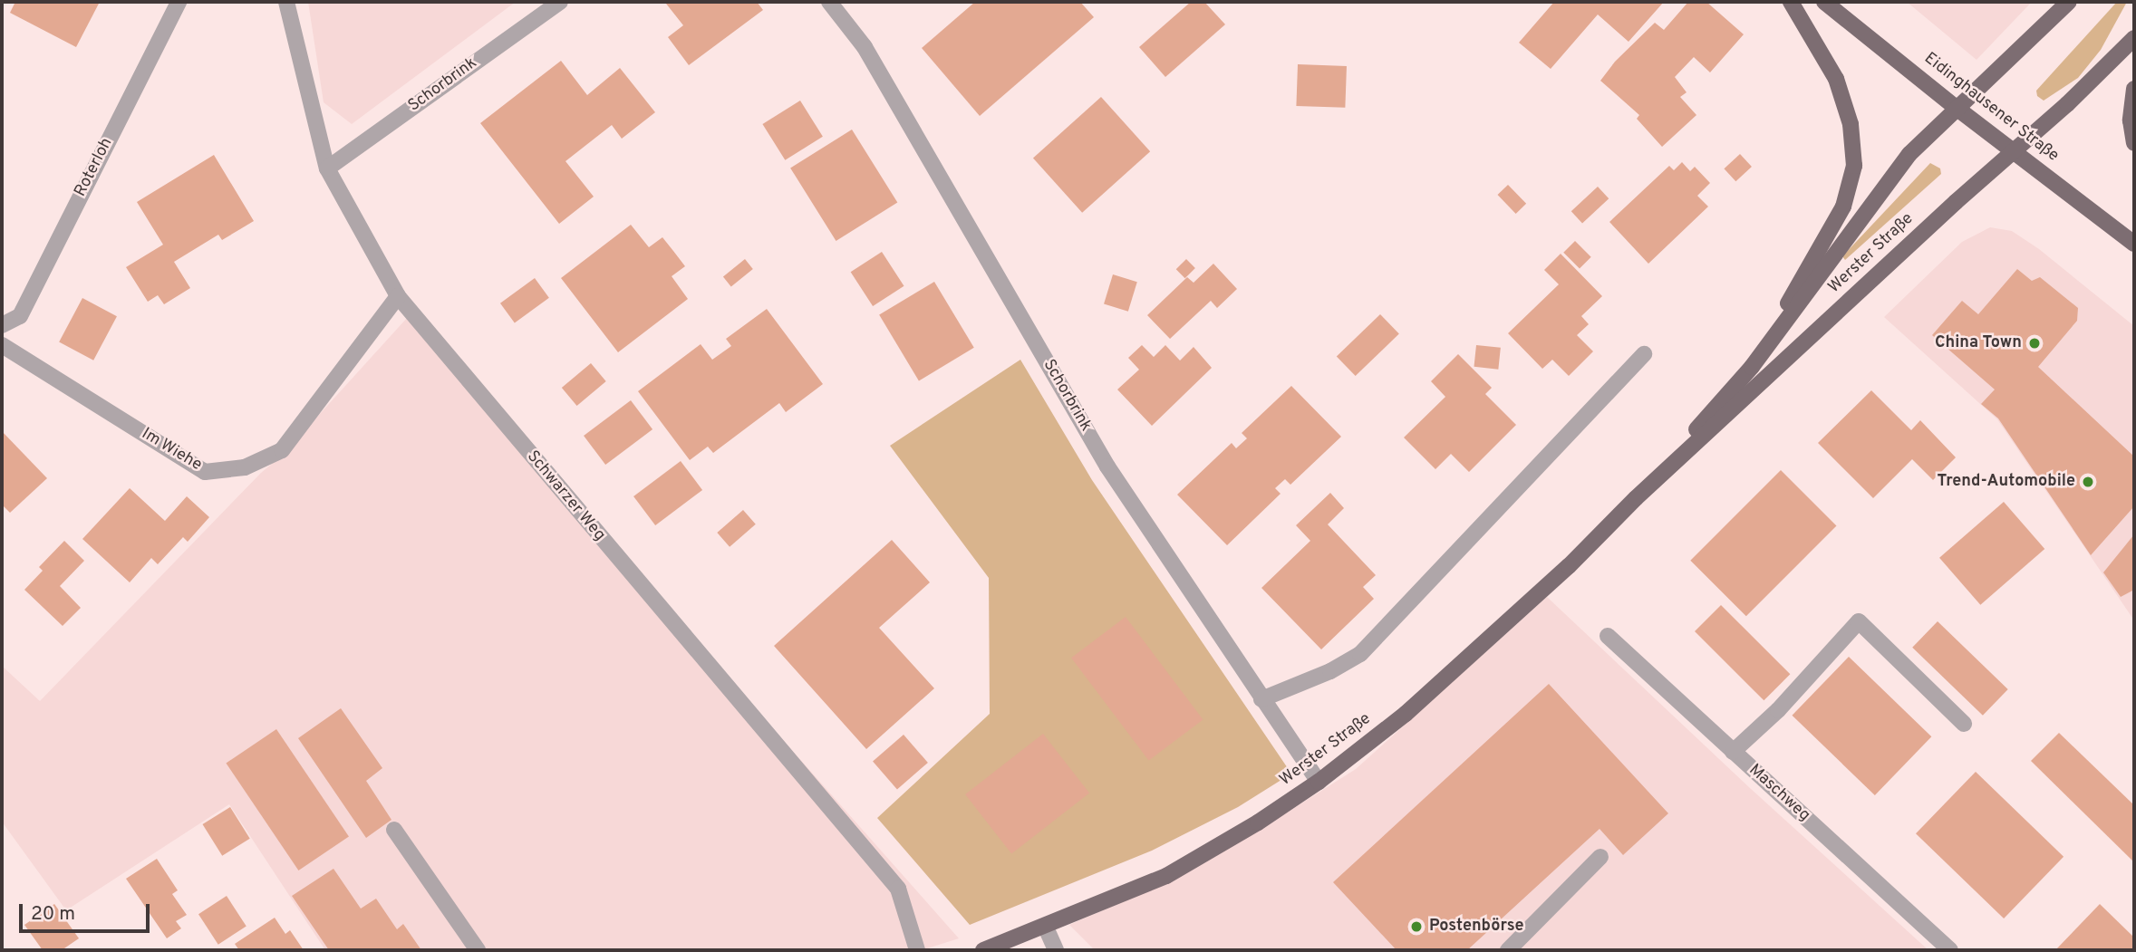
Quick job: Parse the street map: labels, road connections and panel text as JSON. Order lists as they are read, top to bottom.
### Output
{
  "streets": {
    "main road": ["Eidinghausener Straße", "Werster Straße"],
    "street": [
      "Schorbrink",
      "Roterloh",
      "Im Wiehe",
      "Schwarzer Weg",
      "Maschweg"
    ]
  },
  "crossings": [
    ["Schorbrink", "Werster Straße"],
    ["Schorbrink", "Schwarzer Weg"],
    ["Eidinghausener Straße", "Werster Straße"],
    ["Im Wiehe", "Schwarzer Weg"]
  ],
  "places": ["China Town", "Trend-Automobile", "Postenbörse"],
  "scale_bar": "20 m"
}
